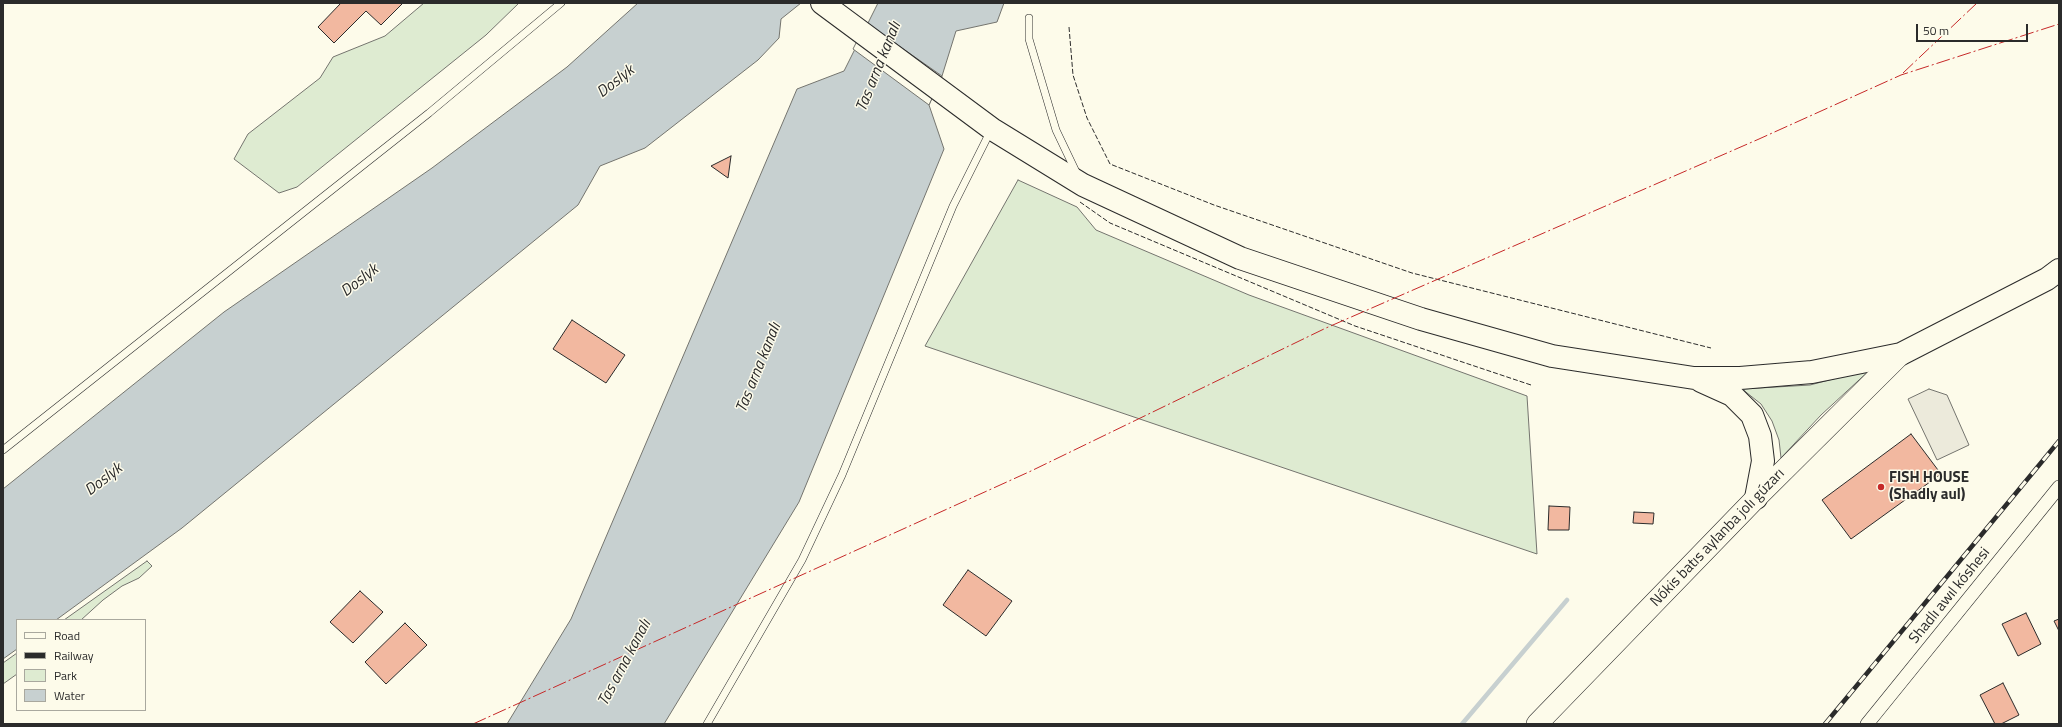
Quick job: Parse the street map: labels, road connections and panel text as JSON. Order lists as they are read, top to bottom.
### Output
{
  "streets": {
    "main road": ["Nókis batıs aylanba jolı gúzarı"],
    "street": ["Shadlı awıl kóshesi"]
  },
  "water": ["Tas arna kanalı", "Doslyk"],
  "places": ["FISH HOUSE (Shadly aul)"],
  "legend": [
    "Road",
    "Railway",
    "Park",
    "Water"
  ],
  "scale_bar": "50 m"
}
